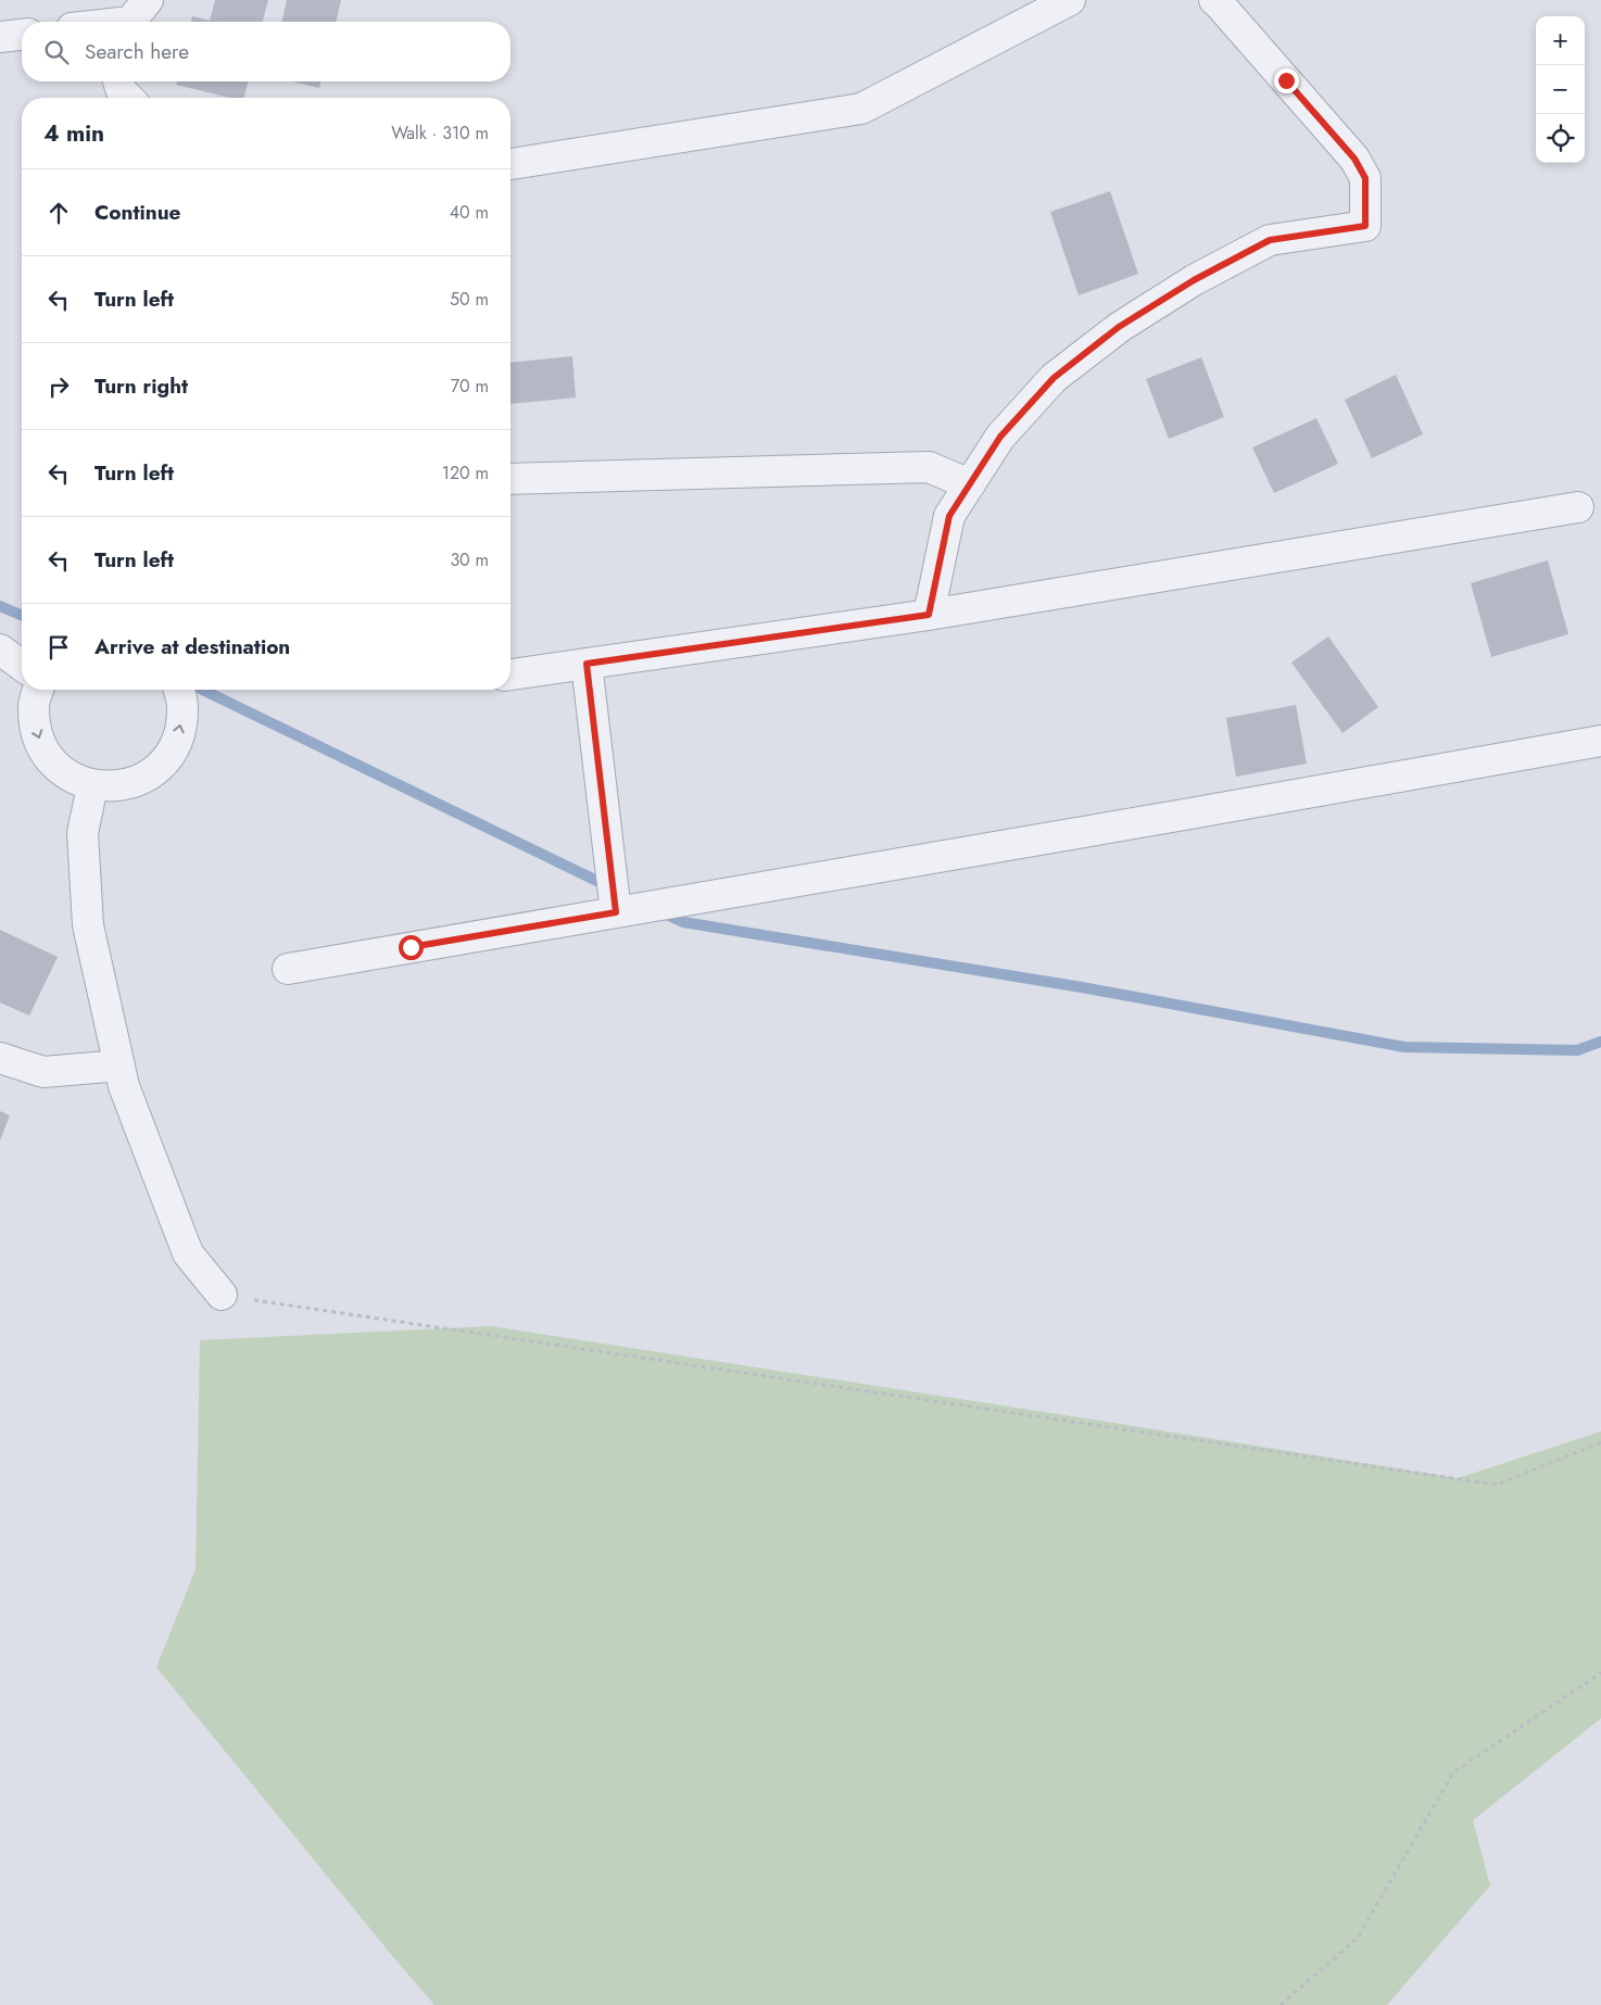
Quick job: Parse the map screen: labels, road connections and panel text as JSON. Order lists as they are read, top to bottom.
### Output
{
  "page": {
    "map_buttons": ["+", "−"],
    "search": "Search here",
    "heading": ["4 min", "Walk · 310 m"],
    "list": [
      ["Continue", "40 m"],
      ["Turn left", "50 m"],
      ["Turn right", "70 m"],
      ["Turn left", "120 m"],
      ["Turn left", "30 m"],
      "Arrive at destination"
    ]
  }
}
